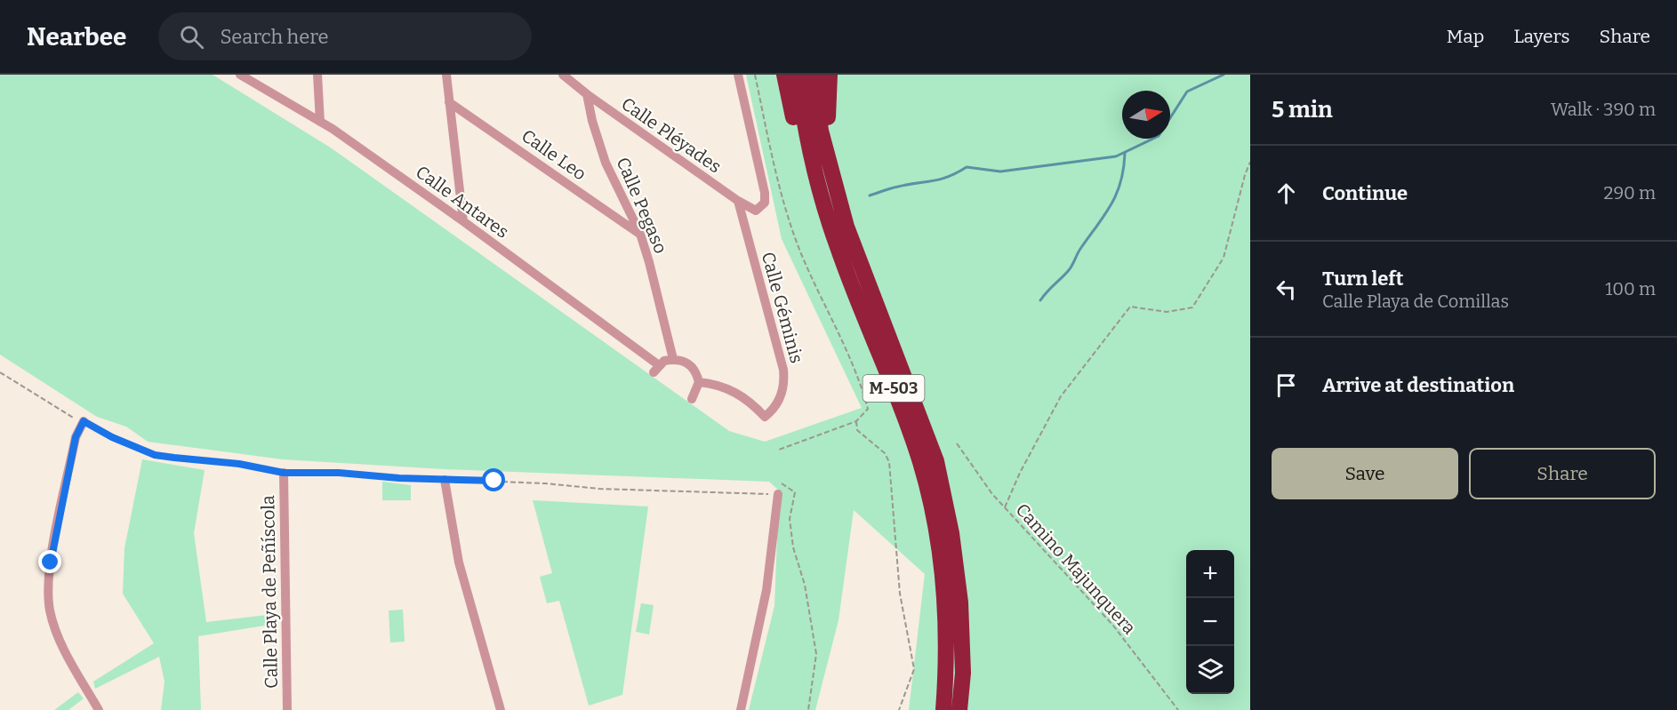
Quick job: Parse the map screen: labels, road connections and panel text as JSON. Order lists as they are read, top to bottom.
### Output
{
  "streets": {
    "highway": ["M-503"],
    "street": [
      "Calle Pléyades",
      "Calle Leo",
      "Calle Antares",
      "Calle Pegaso",
      "Calle Géminis",
      "Calle Playa de Peñíscola"
    ],
    "path": ["Camino Majunquera"]
  },
  "crossings": [
    ["Calle Pléyades", "Calle Pegaso"],
    ["Calle Pléyades", "Calle Géminis"],
    ["Calle Leo", "Calle Pegaso"],
    ["Calle Antares", "Calle Pegaso"]
  ],
  "north": "right",
  "page": {
    "header": "Nearbee",
    "search": "Search here",
    "nav": ["Map", "Layers", "Share"],
    "heading": ["5 min", "Walk · 390 m"],
    "list": [
      ["Continue", "290 m"],
      ["Turn left", "Calle Playa de Comillas", "100 m"],
      "Arrive at destination"
    ],
    "buttons": ["Save", "Share"],
    "map_buttons": ["+", "−"]
  }
}
